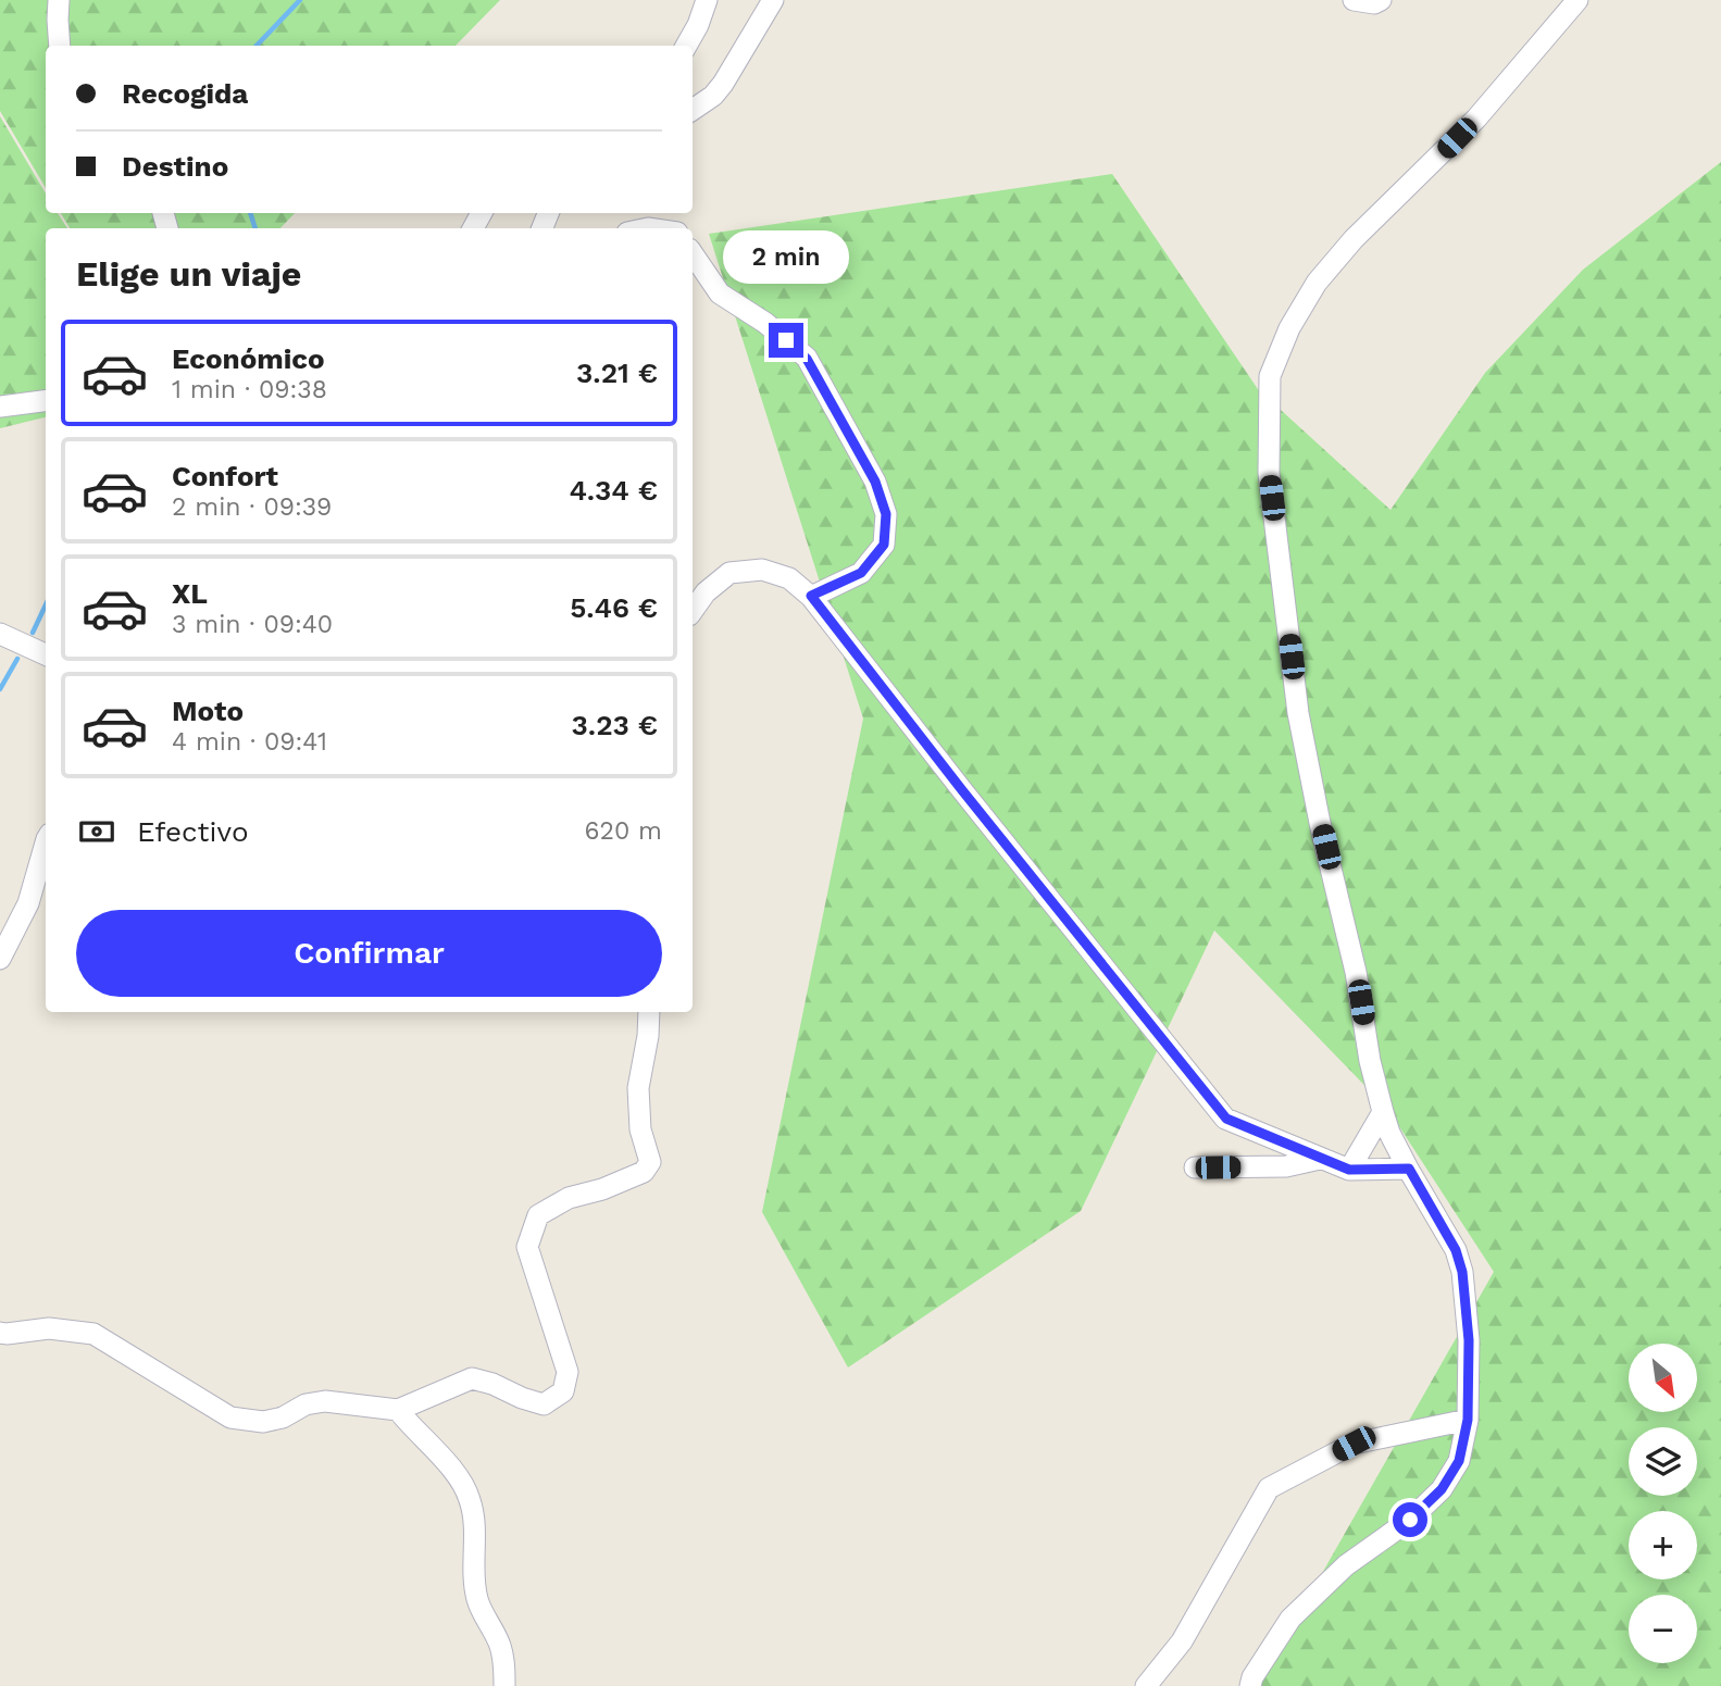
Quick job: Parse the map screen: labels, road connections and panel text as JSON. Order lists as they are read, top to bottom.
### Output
{
  "north": "bottom right",
  "page": {
    "banner": ["Recogida", "Destino"],
    "heading": "Elige un viaje",
    "bubble": "2 min",
    "list": [
      {
        "name": "Económico",
        "note": "1 min · 09:38",
        "value": "3.21 €"
      },
      {
        "name": "Confort",
        "note": "2 min · 09:39",
        "value": "4.34 €"
      },
      {
        "name": "XL",
        "note": "3 min · 09:40",
        "value": "5.46 €"
      },
      {
        "name": "Moto",
        "note": "4 min · 09:41",
        "value": "3.23 €"
      }
    ],
    "pay": ["Efectivo", "620 m"],
    "buttons": "Confirmar",
    "map_buttons": ["+", "−"]
  }
}
